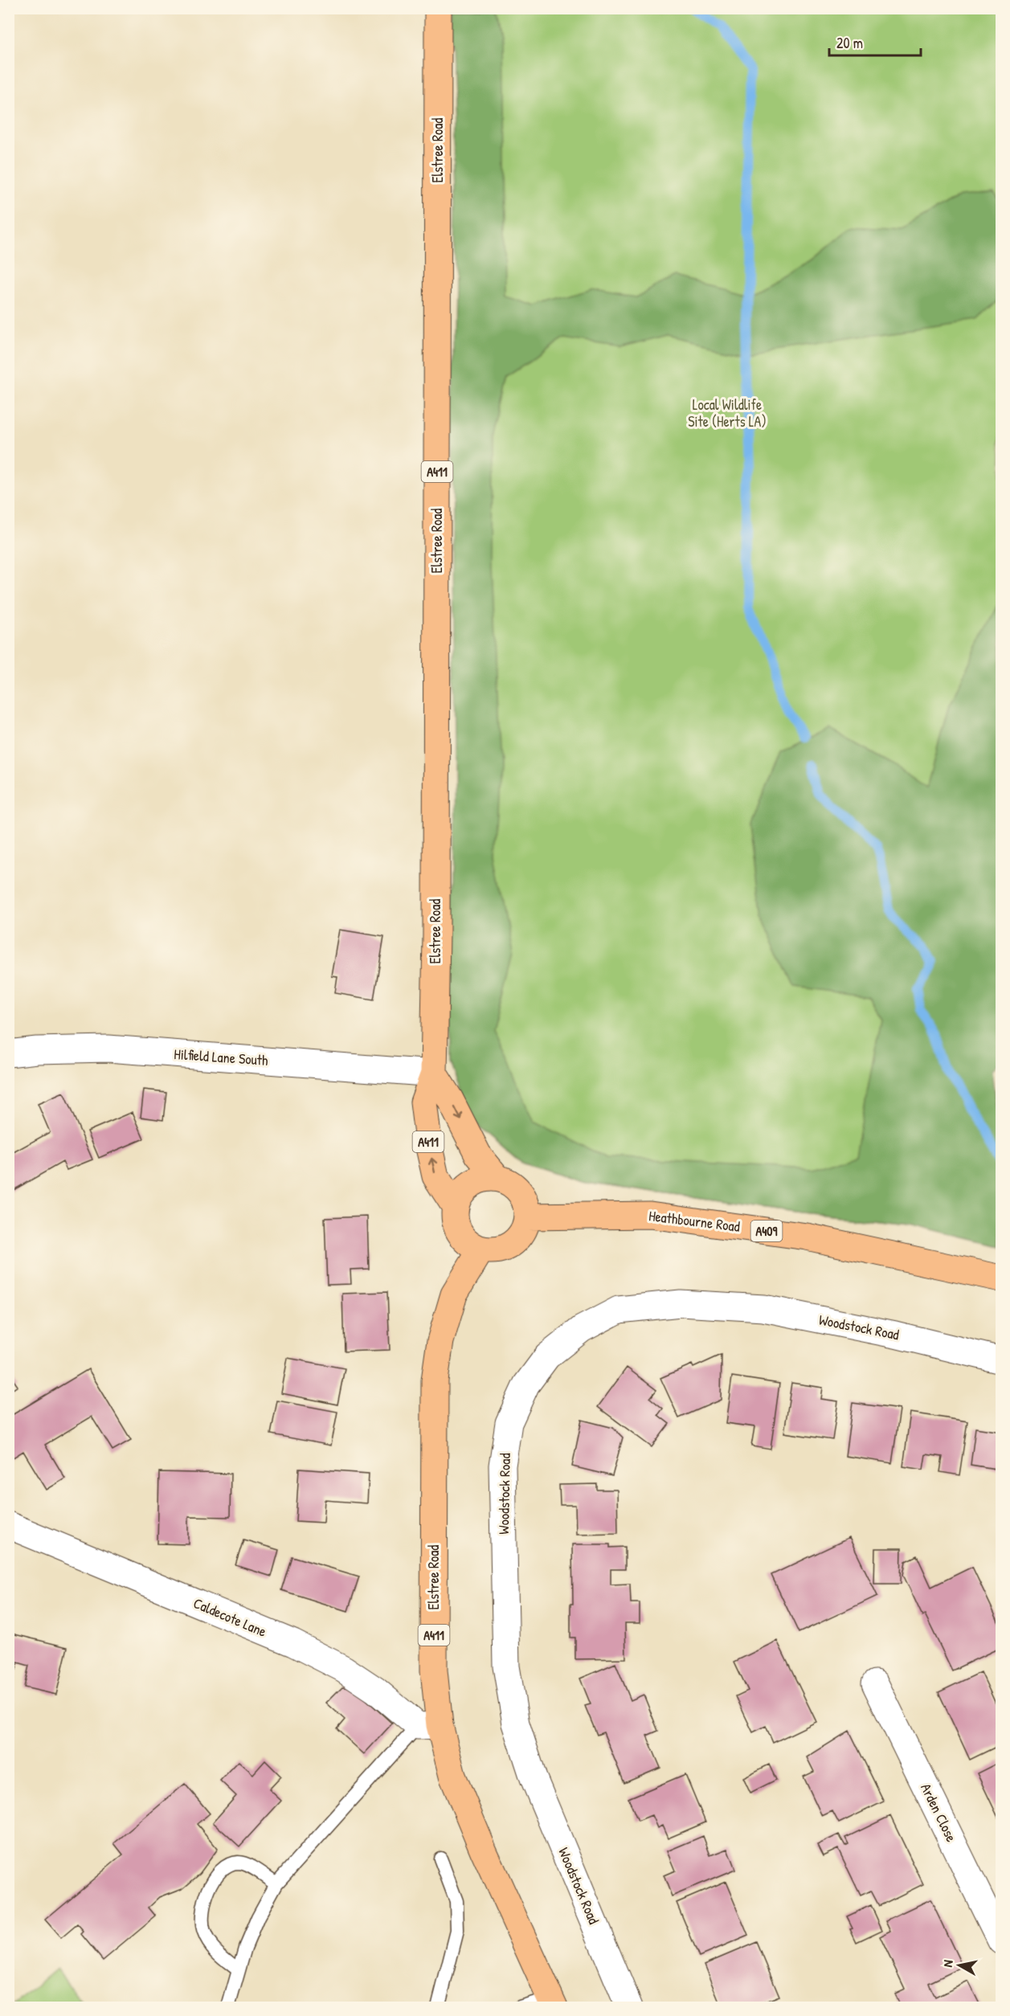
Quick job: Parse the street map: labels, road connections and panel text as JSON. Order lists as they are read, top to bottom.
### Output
{
  "streets": {
    "main road": [
      "Elstree Road",
      "A411",
      "Heathbourne Road",
      "A409"
    ],
    "street": [
      "Hilfield Lane South",
      "Woodstock Road",
      "Caldecote Lane",
      "Arden Close"
    ]
  },
  "crossings": [
    ["Elstree Road", "A411"],
    ["Elstree Road", "Hilfield Lane South"],
    ["Elstree Road", "Heathbourne Road"],
    ["Elstree Road", "Caldecote Lane"],
    ["A411", "Hilfield Lane South"],
    ["A411", "Heathbourne Road"]
  ],
  "parks": ["Local Wildlife Site (Herts LA)"],
  "scale_bar": "20 m",
  "north": "left"
}
